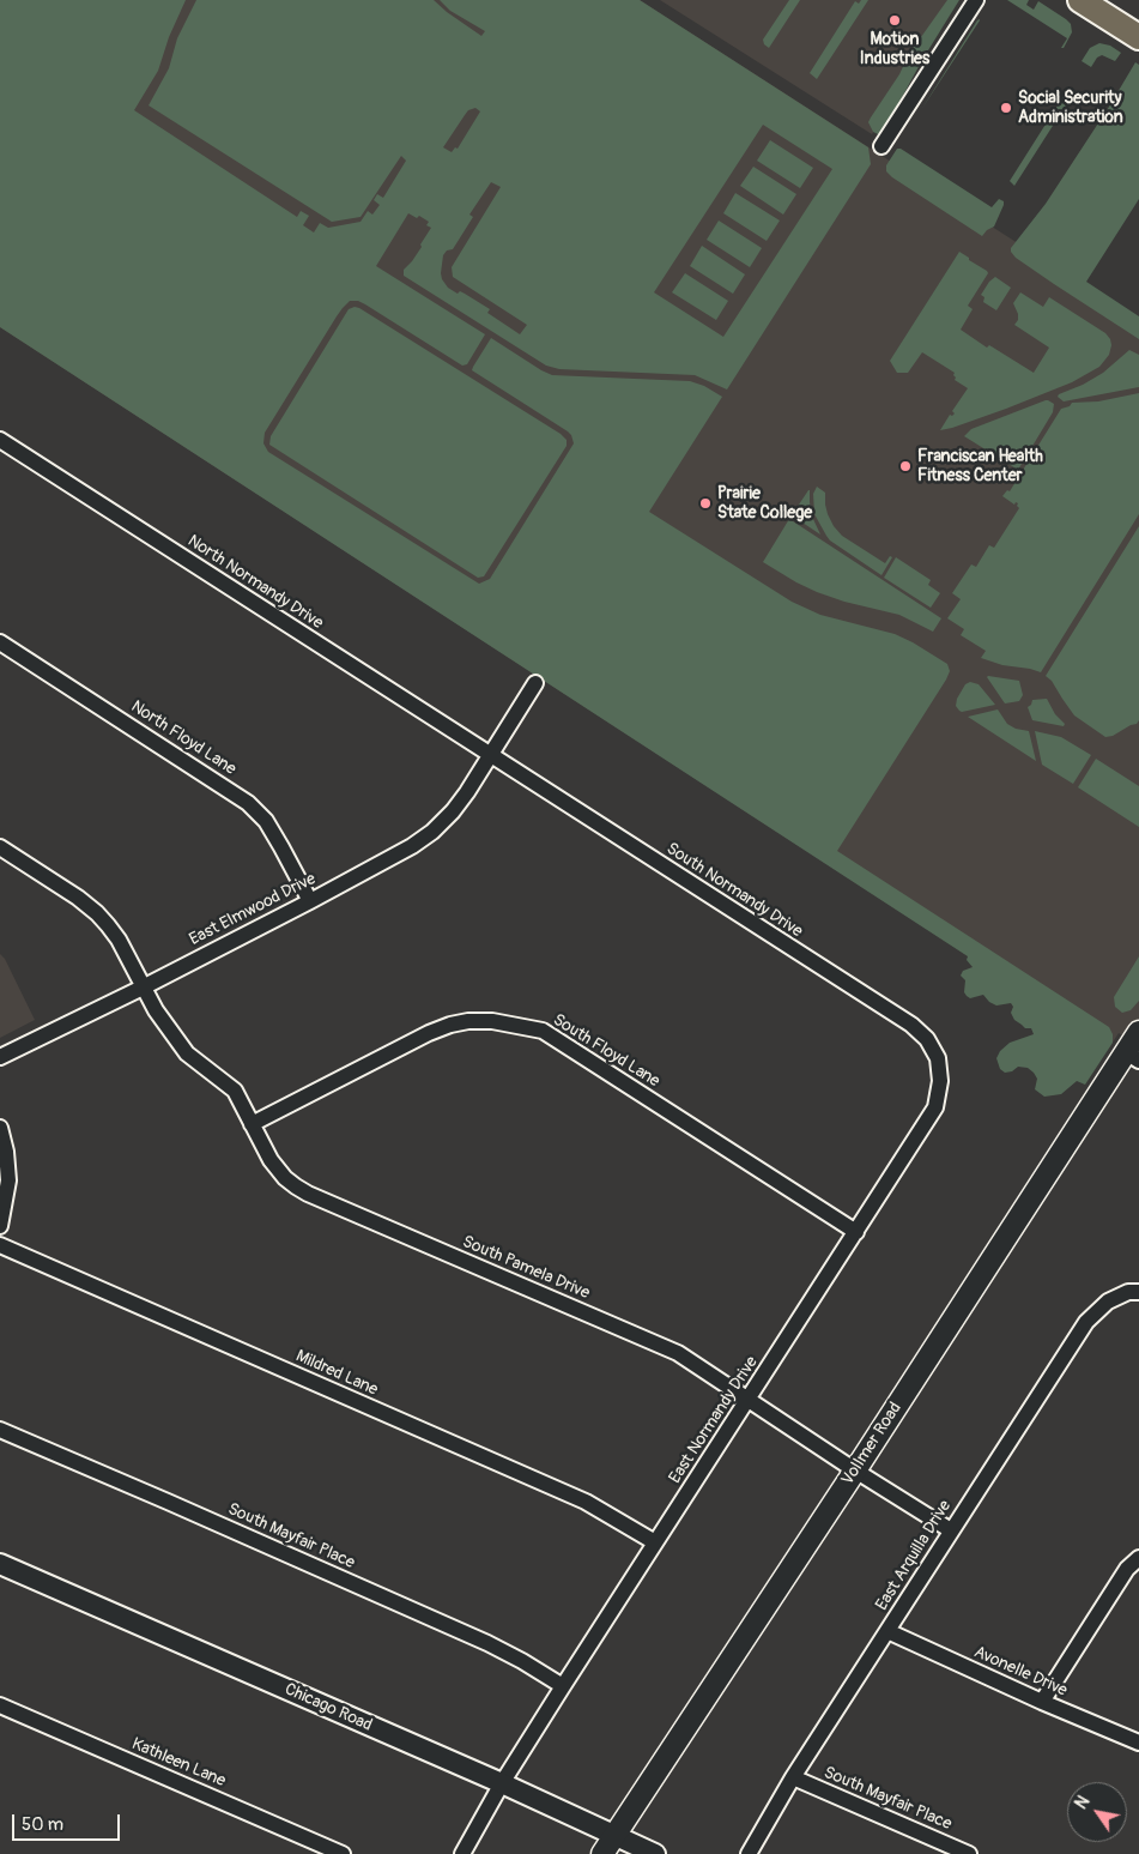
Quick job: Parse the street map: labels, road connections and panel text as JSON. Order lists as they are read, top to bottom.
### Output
{
  "streets": {
    "main road": ["Vollmer Road"],
    "street": [
      "North Normandy Drive",
      "North Floyd Lane",
      "South Normandy Drive",
      "East Elmwood Drive",
      "South Floyd Lane",
      "South Pamela Drive",
      "Mildred Lane",
      "East Normandy Drive",
      "South Mayfair Place",
      "East Arquilla Drive",
      "Avonelle Drive",
      "Chicago Road",
      "Kathleen Lane"
    ]
  },
  "crossings": [
    ["North Normandy Drive", "South Normandy Drive"],
    ["North Normandy Drive", "East Elmwood Drive"],
    ["North Floyd Lane", "East Elmwood Drive"],
    ["South Normandy Drive", "East Elmwood Drive"],
    ["South Normandy Drive", "East Normandy Drive"],
    ["East Elmwood Drive", "South Pamela Drive"],
    ["South Floyd Lane", "South Pamela Drive"],
    ["South Floyd Lane", "East Normandy Drive"],
    ["South Pamela Drive", "East Normandy Drive"],
    ["South Pamela Drive", "Vollmer Road"],
    ["South Pamela Drive", "East Arquilla Drive"],
    ["Mildred Lane", "East Normandy Drive"],
    ["East Normandy Drive", "South Mayfair Place"],
    ["East Normandy Drive", "Chicago Road"],
    ["Vollmer Road", "Chicago Road"],
    ["South Mayfair Place", "East Arquilla Drive"],
    ["East Arquilla Drive", "Avonelle Drive"]
  ],
  "places": [
    "Motion Industries",
    "Social Security Administration",
    "Franciscan Health Fitness Center",
    "Prairie State College"
  ],
  "scale_bar": "50 m",
  "north": "top left"
}
